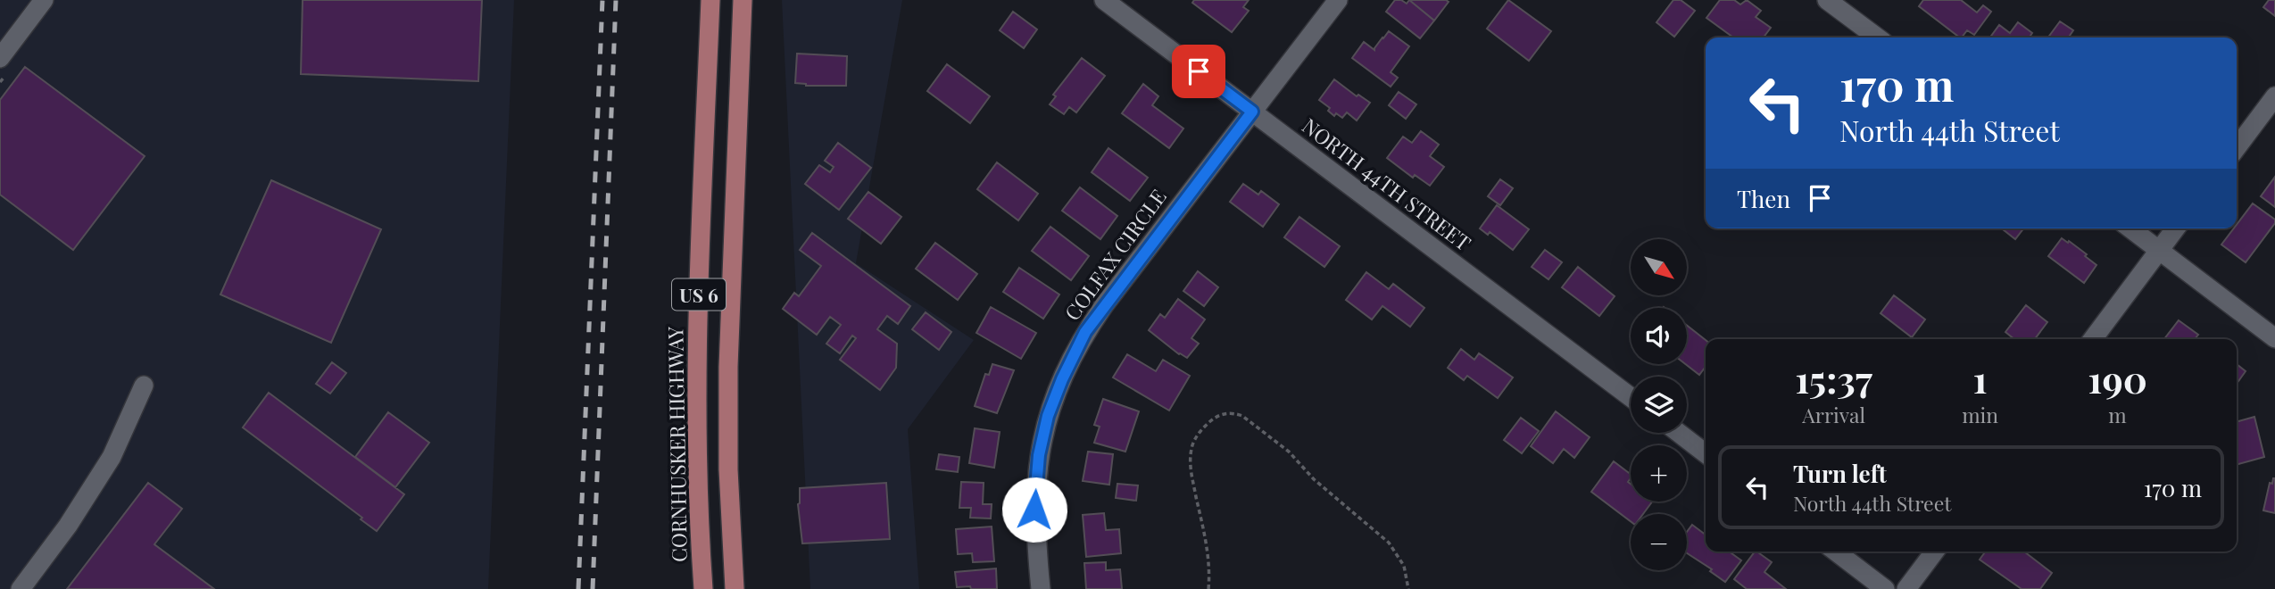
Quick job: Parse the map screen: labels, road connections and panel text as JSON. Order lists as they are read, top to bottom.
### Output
{
  "streets": {
    "main road": ["US 6", "CORNHUSKER HIGHWAY"],
    "street": ["NORTH 44TH STREET", "COLFAX CIRCLE"]
  },
  "crossings": [
    ["NORTH 44TH STREET", "COLFAX CIRCLE"]
  ],
  "north": "bottom right",
  "page": {
    "turn": ["170 m", "North 44th Street"],
    "then": "Then",
    "map_buttons": ["+", "−"],
    "eta": [
      "15:37",
      "Arrival",
      "1",
      "min",
      "190",
      "m"
    ],
    "list": [
      {
        "name": "Turn left",
        "note": "North 44th Street",
        "value": "170 m"
      }
    ]
  }
}
